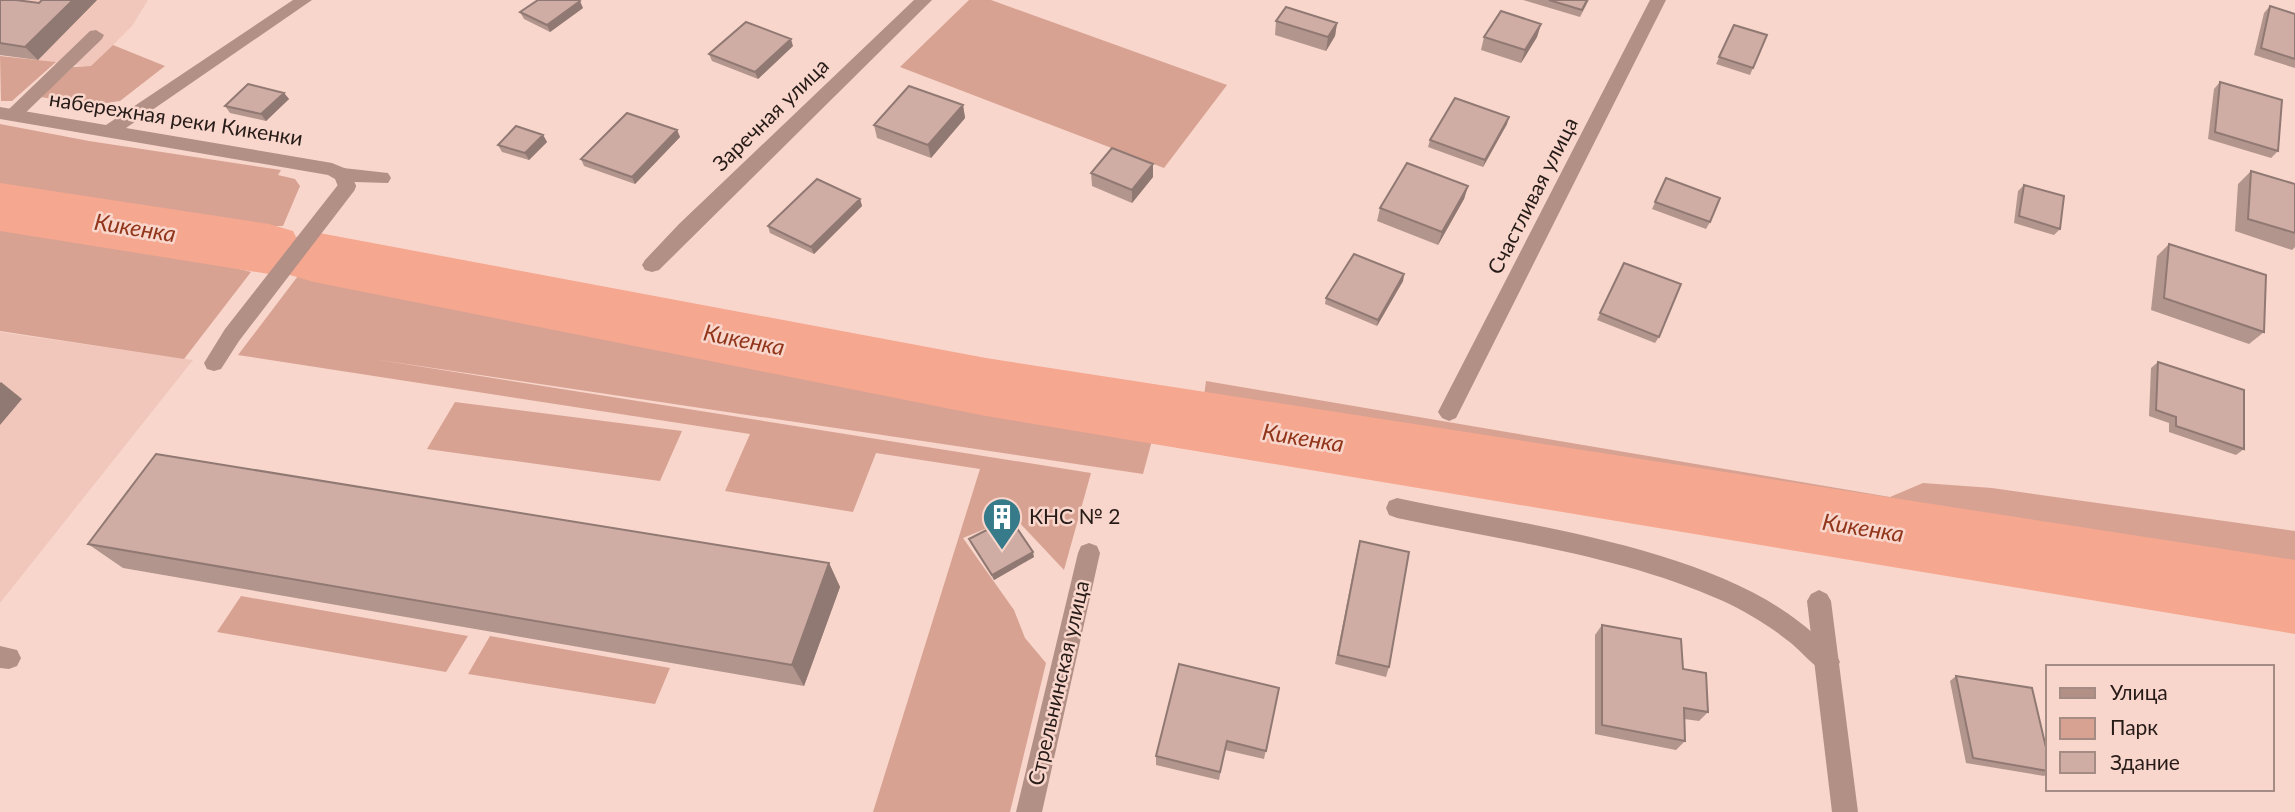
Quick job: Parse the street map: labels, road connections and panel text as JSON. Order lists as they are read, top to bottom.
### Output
{
  "streets": {
    "street": [
      "Заречная улица",
      "набережная реки Кикенки",
      "Счастливая улица",
      "Стрельнинская улица"
    ]
  },
  "water": ["Кикенка"],
  "places": {
    "building": ["КНС № 2"]
  },
  "legend": ["Улица", "Парк", "Здание"]
}
